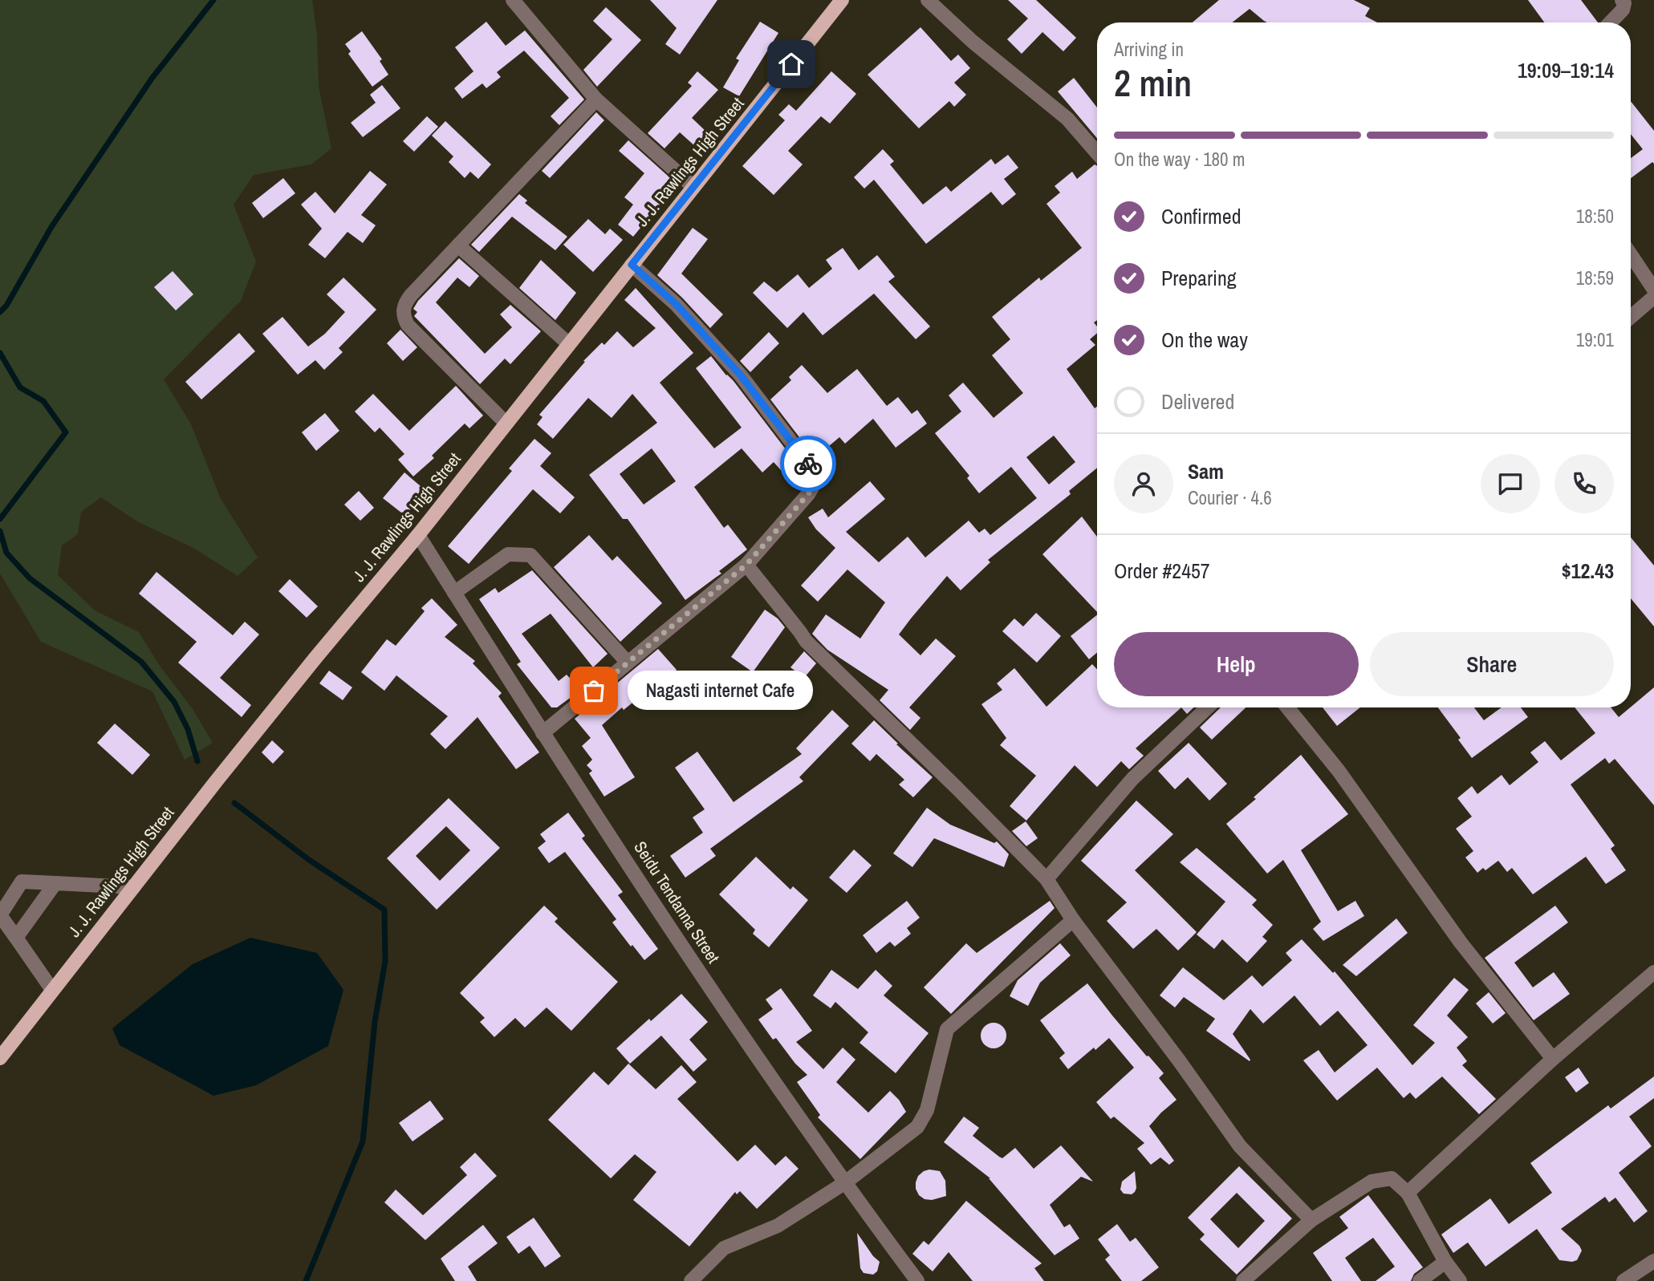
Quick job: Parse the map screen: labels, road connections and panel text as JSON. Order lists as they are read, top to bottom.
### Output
{
  "streets": {
    "main road": ["J. J. Rawlings High Street"],
    "street": ["Seidu Tendanna Street"]
  },
  "crossings": [
    ["J. J. Rawlings High Street", "Seidu Tendanna Street"]
  ],
  "places": ["Nagasti internet Cafe"],
  "page": {
    "heading": ["2 min", "Arriving in", "19:09–19:14"],
    "panel": [
      "Sam",
      "Courier · 4.6",
      "Order #2457",
      "$12.43"
    ],
    "bar": "On the way · 180 m",
    "list": [
      ["Confirmed", "18:50"],
      ["Preparing", "18:59"],
      ["On the way", "19:01"],
      "Delivered"
    ],
    "buttons": ["Help", "Share"],
    "bubble": "Nagasti internet Cafe"
  }
}
